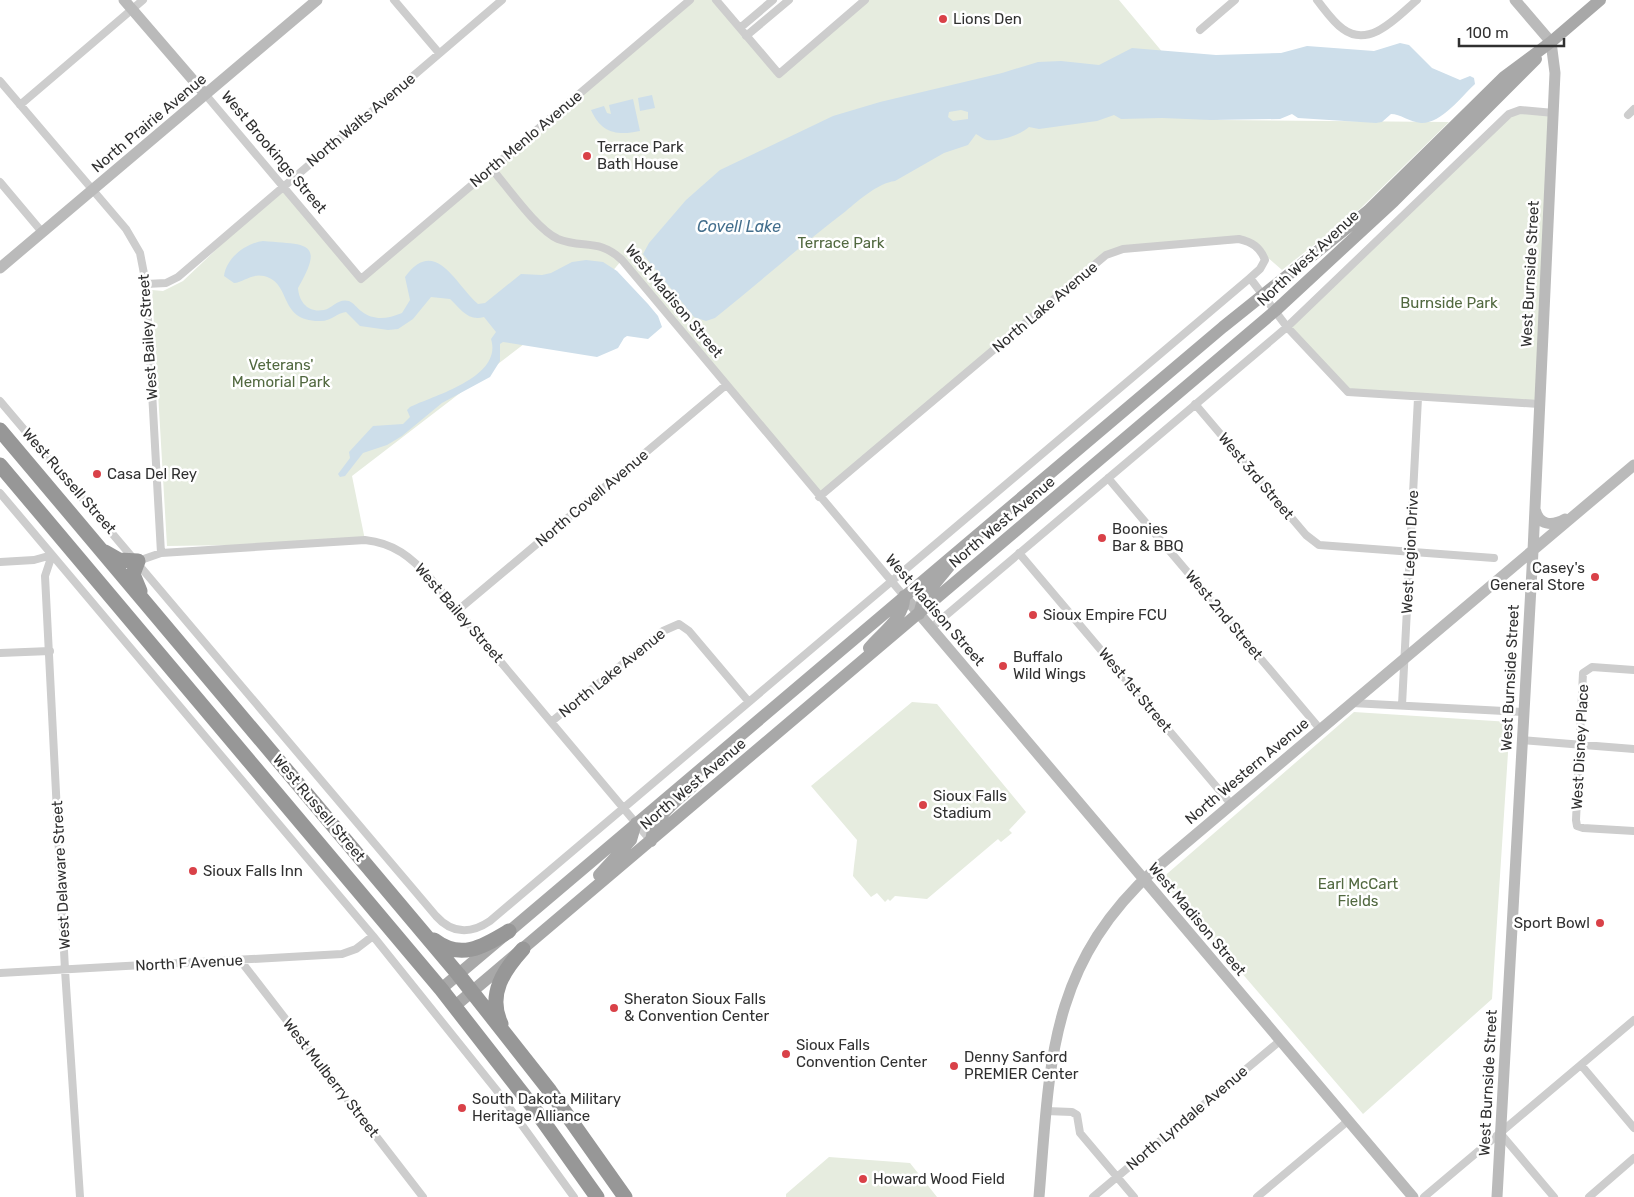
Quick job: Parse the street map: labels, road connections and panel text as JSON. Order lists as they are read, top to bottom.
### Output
{
  "streets": {
    "highway": ["West Russell Street"],
    "main road": [
      "North Prairie Avenue",
      "West Brookings Street",
      "North West Avenue",
      "West Burnside Street",
      "West Madison Street",
      "North Western Avenue"
    ],
    "street": [
      "North Walts Avenue",
      "North Menlo Avenue",
      "North Lake Avenue",
      "West Bailey Street",
      "West 3rd Street",
      "North Covell Avenue",
      "West Legion Drive",
      "West 2nd Street",
      "West 1st Street",
      "West Disney Place",
      "West Delaware Street",
      "North F Avenue",
      "West Mulberry Street",
      "North Lyndale Avenue"
    ]
  },
  "crossings": [
    ["North Walts Avenue", "West Brookings Street"],
    ["North Walts Avenue", "West Bailey Street"],
    ["North Prairie Avenue", "West Brookings Street"],
    ["North Prairie Avenue", "West Bailey Street"],
    ["North Menlo Avenue", "West Brookings Street"],
    ["North Menlo Avenue", "West Madison Street"],
    ["North West Avenue", "West Burnside Street"],
    ["North West Avenue", "West Madison Street"],
    ["North West Avenue", "North Lake Avenue"],
    ["North West Avenue", "West Bailey Street"],
    ["North West Avenue", "West Russell Street"],
    ["West Burnside Street", "North Western Avenue"],
    ["West Madison Street", "North Lake Avenue"],
    ["West Madison Street", "North Covell Avenue"],
    ["West Madison Street", "North Western Avenue"],
    ["West Madison Street", "North Lyndale Avenue"],
    ["North Lake Avenue", "West Bailey Street"],
    ["West Bailey Street", "West Russell Street"],
    ["West Bailey Street", "North Covell Avenue"],
    ["West 3rd Street", "West Legion Drive"],
    ["West Legion Drive", "North Western Avenue"],
    ["West 2nd Street", "North Western Avenue"],
    ["West 1st Street", "North Western Avenue"],
    ["West Delaware Street", "North F Avenue"],
    ["North F Avenue", "West Mulberry Street"]
  ],
  "water": ["Covell Lake"],
  "parks": [
    "Terrace Park",
    "Burnside Park",
    "Veterans' Memorial Park",
    "Earl McCart Fields"
  ],
  "places": [
    "Lions Den",
    "Terrace Park Bath House",
    "Casa Del Rey",
    "Boonies Bar & BBQ",
    "Casey's General Store",
    "Sioux Empire FCU",
    "Buffalo Wild Wings",
    "Sioux Falls Stadium",
    "Sioux Falls Inn",
    "Sport Bowl",
    "Sheraton Sioux Falls & Convention Center",
    "Sioux Falls Convention Center",
    "Denny Sanford PREMIER Center",
    "South Dakota Military Heritage Alliance",
    "Howard Wood Field"
  ],
  "scale_bar": "100 m"
}
